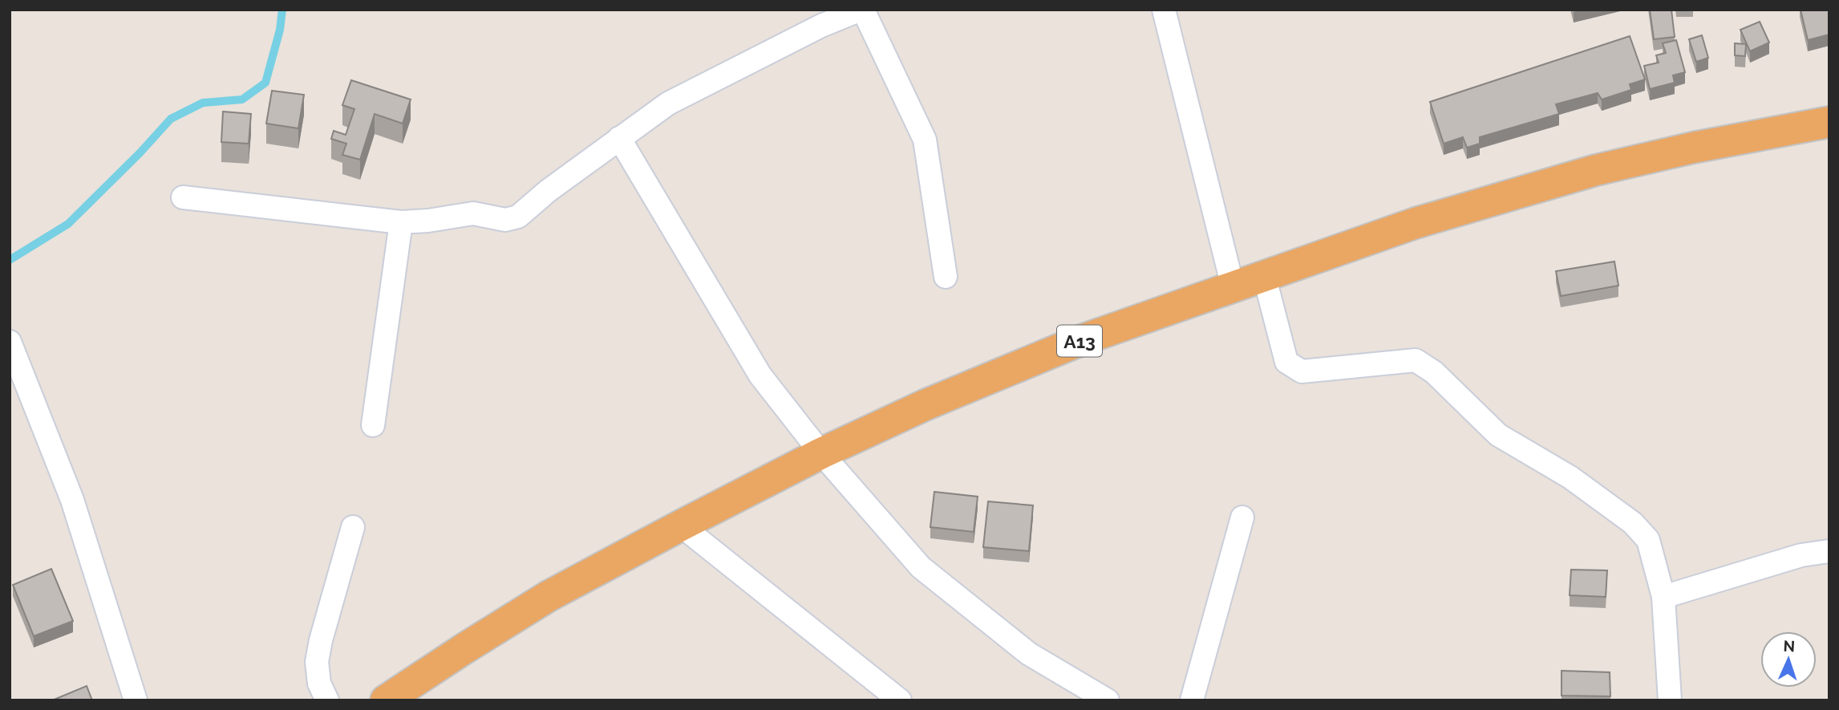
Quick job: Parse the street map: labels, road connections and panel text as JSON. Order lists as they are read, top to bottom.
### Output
{
  "streets": {
    "highway": ["A13"]
  },
  "north": "top"
}
